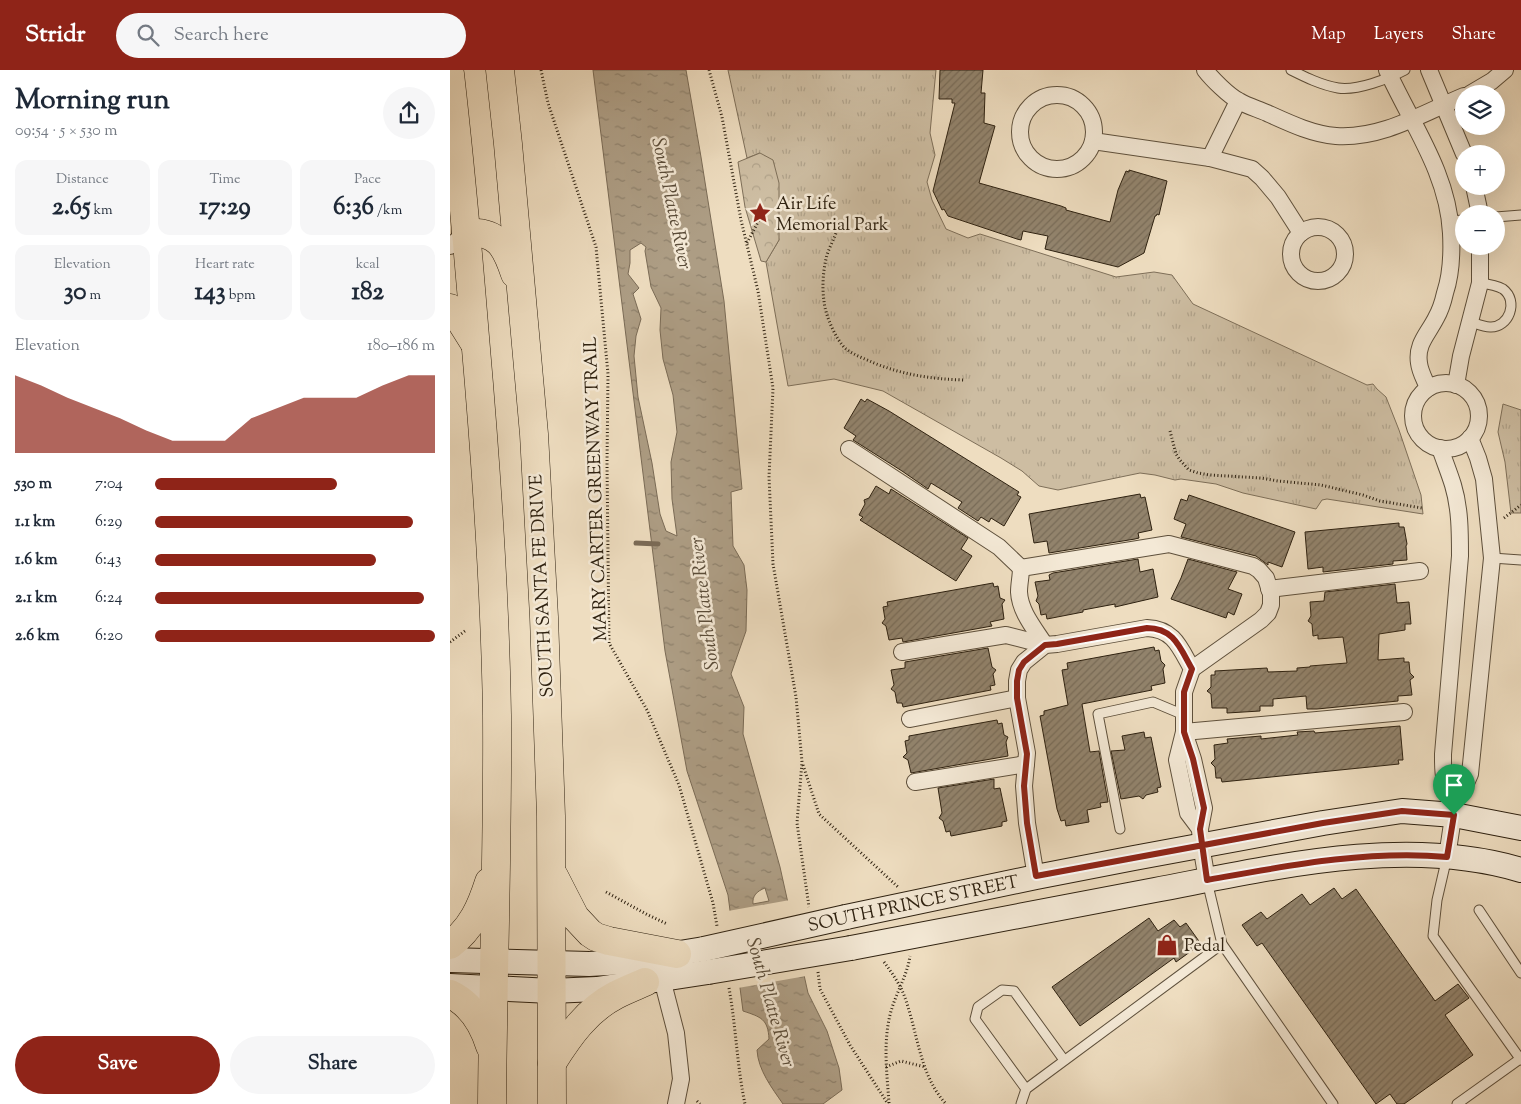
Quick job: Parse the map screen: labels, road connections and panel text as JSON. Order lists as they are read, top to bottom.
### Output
{
  "streets": {
    "highway": ["SOUTH SANTA FE DRIVE"],
    "street": ["SOUTH PRINCE STREET"],
    "path": ["MARY CARTER GREENWAY TRAIL"]
  },
  "crossings": [
    ["MARY CARTER GREENWAY TRAIL", "SOUTH PRINCE STREET"],
    ["SOUTH SANTA FE DRIVE", "SOUTH PRINCE STREET"]
  ],
  "water": ["South Platte River"],
  "places": {
    "place": ["Air Life Memorial Park"],
    "shop": ["Pedal"]
  },
  "page": {
    "header": "Stridr",
    "search": "Search here",
    "nav": ["Map", "Layers", "Share"],
    "heading": ["Morning run", "09:54 · 5 × 530 m"],
    "map_buttons": ["+", "−"],
    "stats": [
      ["Distance", "2.65 km"],
      ["Time", "17:29"],
      ["Pace", "6:36 /km"],
      ["Elevation", "30 m"],
      ["Heart rate", "143 bpm"],
      ["kcal", "182"]
    ],
    "chart": ["Elevation", "180–186 m"],
    "list": [
      {
        "name": "530 m",
        "note": "7:04"
      },
      {
        "name": "1.1 km",
        "note": "6:29"
      },
      {
        "name": "1.6 km",
        "note": "6:43"
      },
      {
        "name": "2.1 km",
        "note": "6:24"
      },
      {
        "name": "2.6 km",
        "note": "6:20"
      }
    ],
    "buttons": ["Save", "Share"]
  }
}
